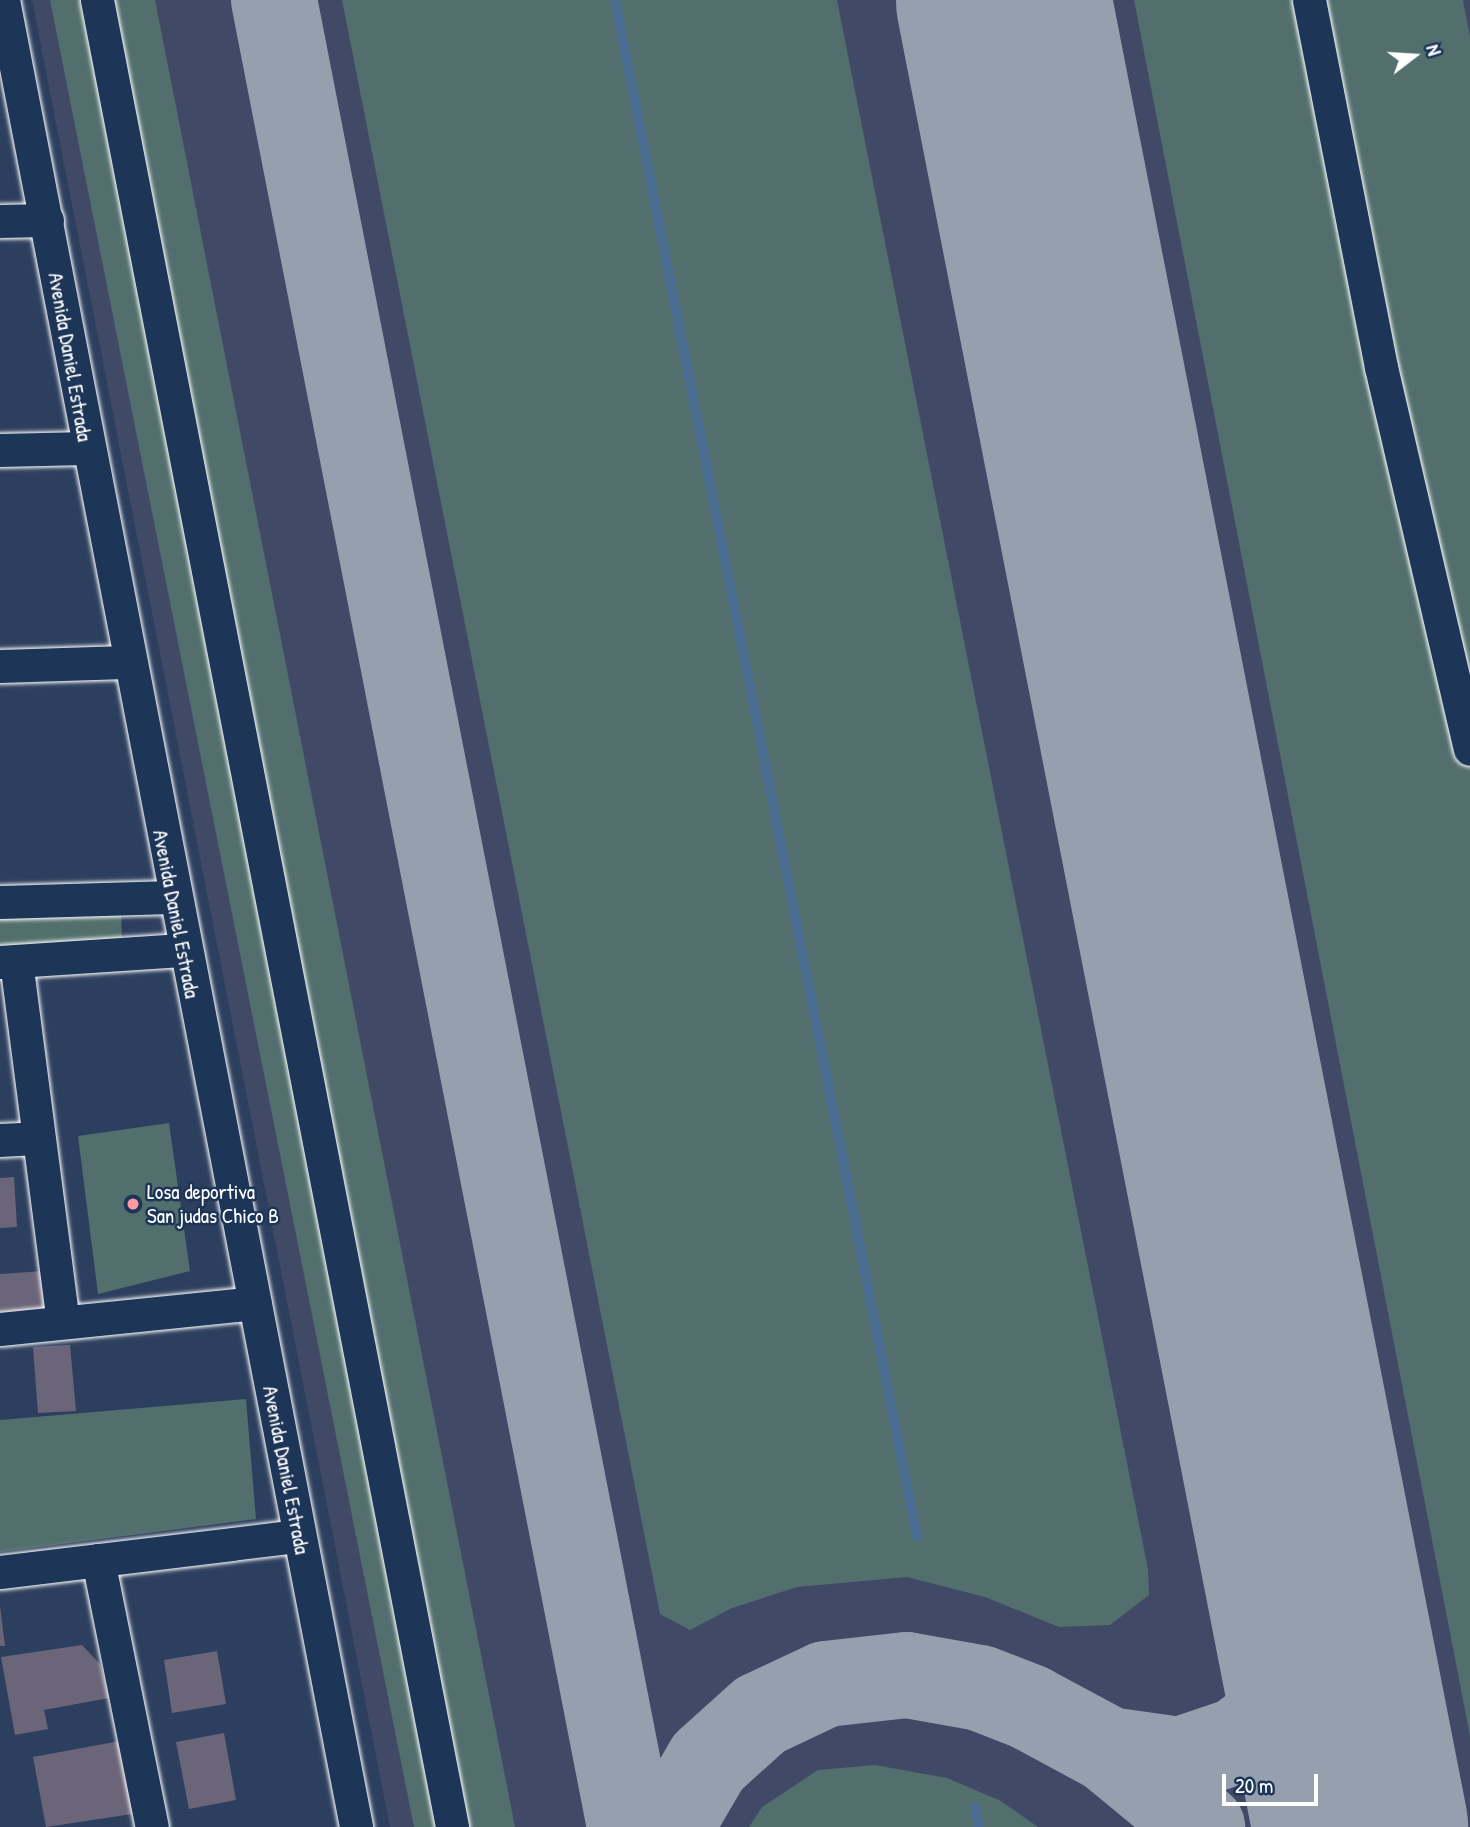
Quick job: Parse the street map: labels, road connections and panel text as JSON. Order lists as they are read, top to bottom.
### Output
{
  "streets": {
    "street": ["Avenida Daniel Estrada"]
  },
  "places": ["Losa deportiva San judas Chico B"],
  "scale_bar": "20 m",
  "north": "right"
}
